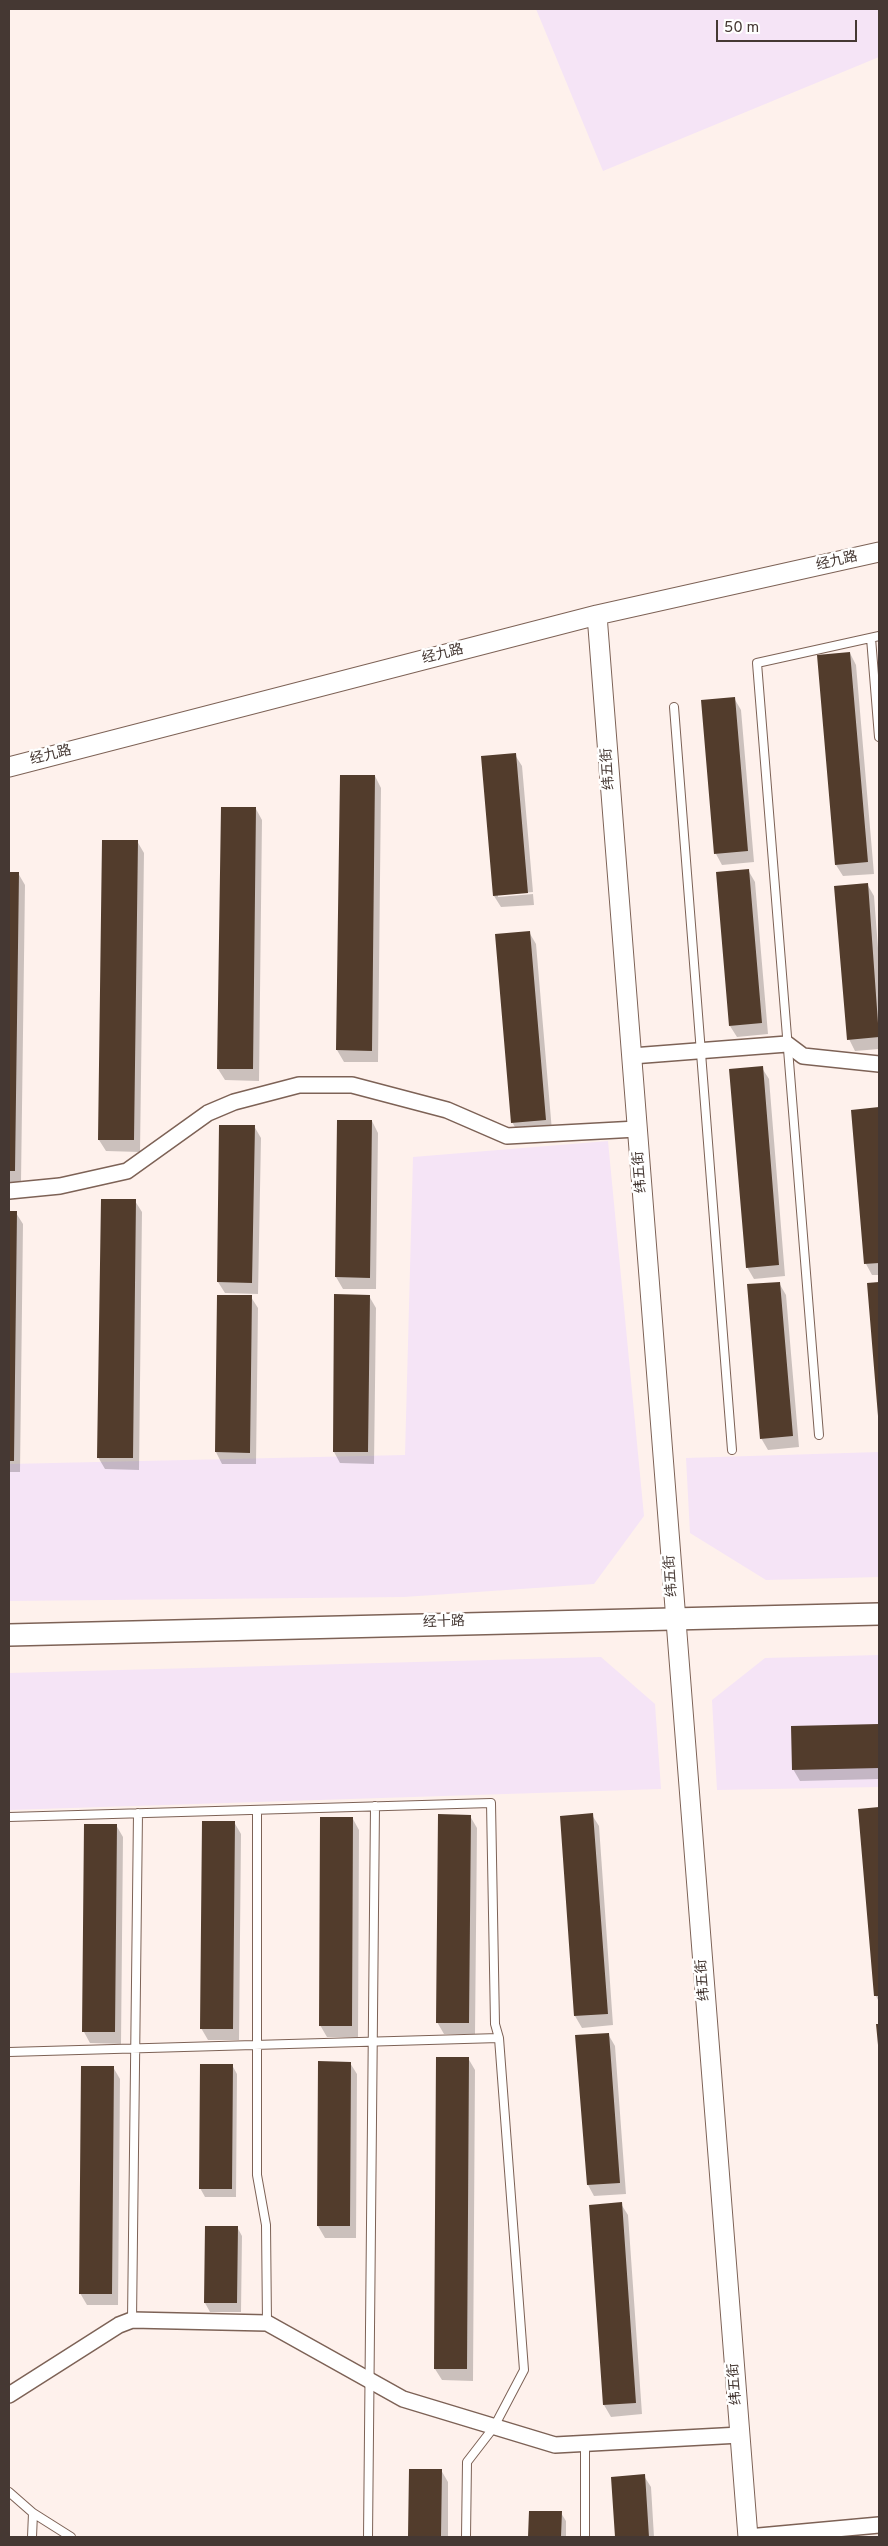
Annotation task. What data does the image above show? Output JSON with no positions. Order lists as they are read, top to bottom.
{
  "streets": {
    "main road": ["经十路"],
    "street": ["经九路", "纬五街"]
  },
  "crossings": [
    ["经九路", "纬五街"],
    ["纬五街", "经十路"]
  ],
  "scale_bar": "50 m"
}
